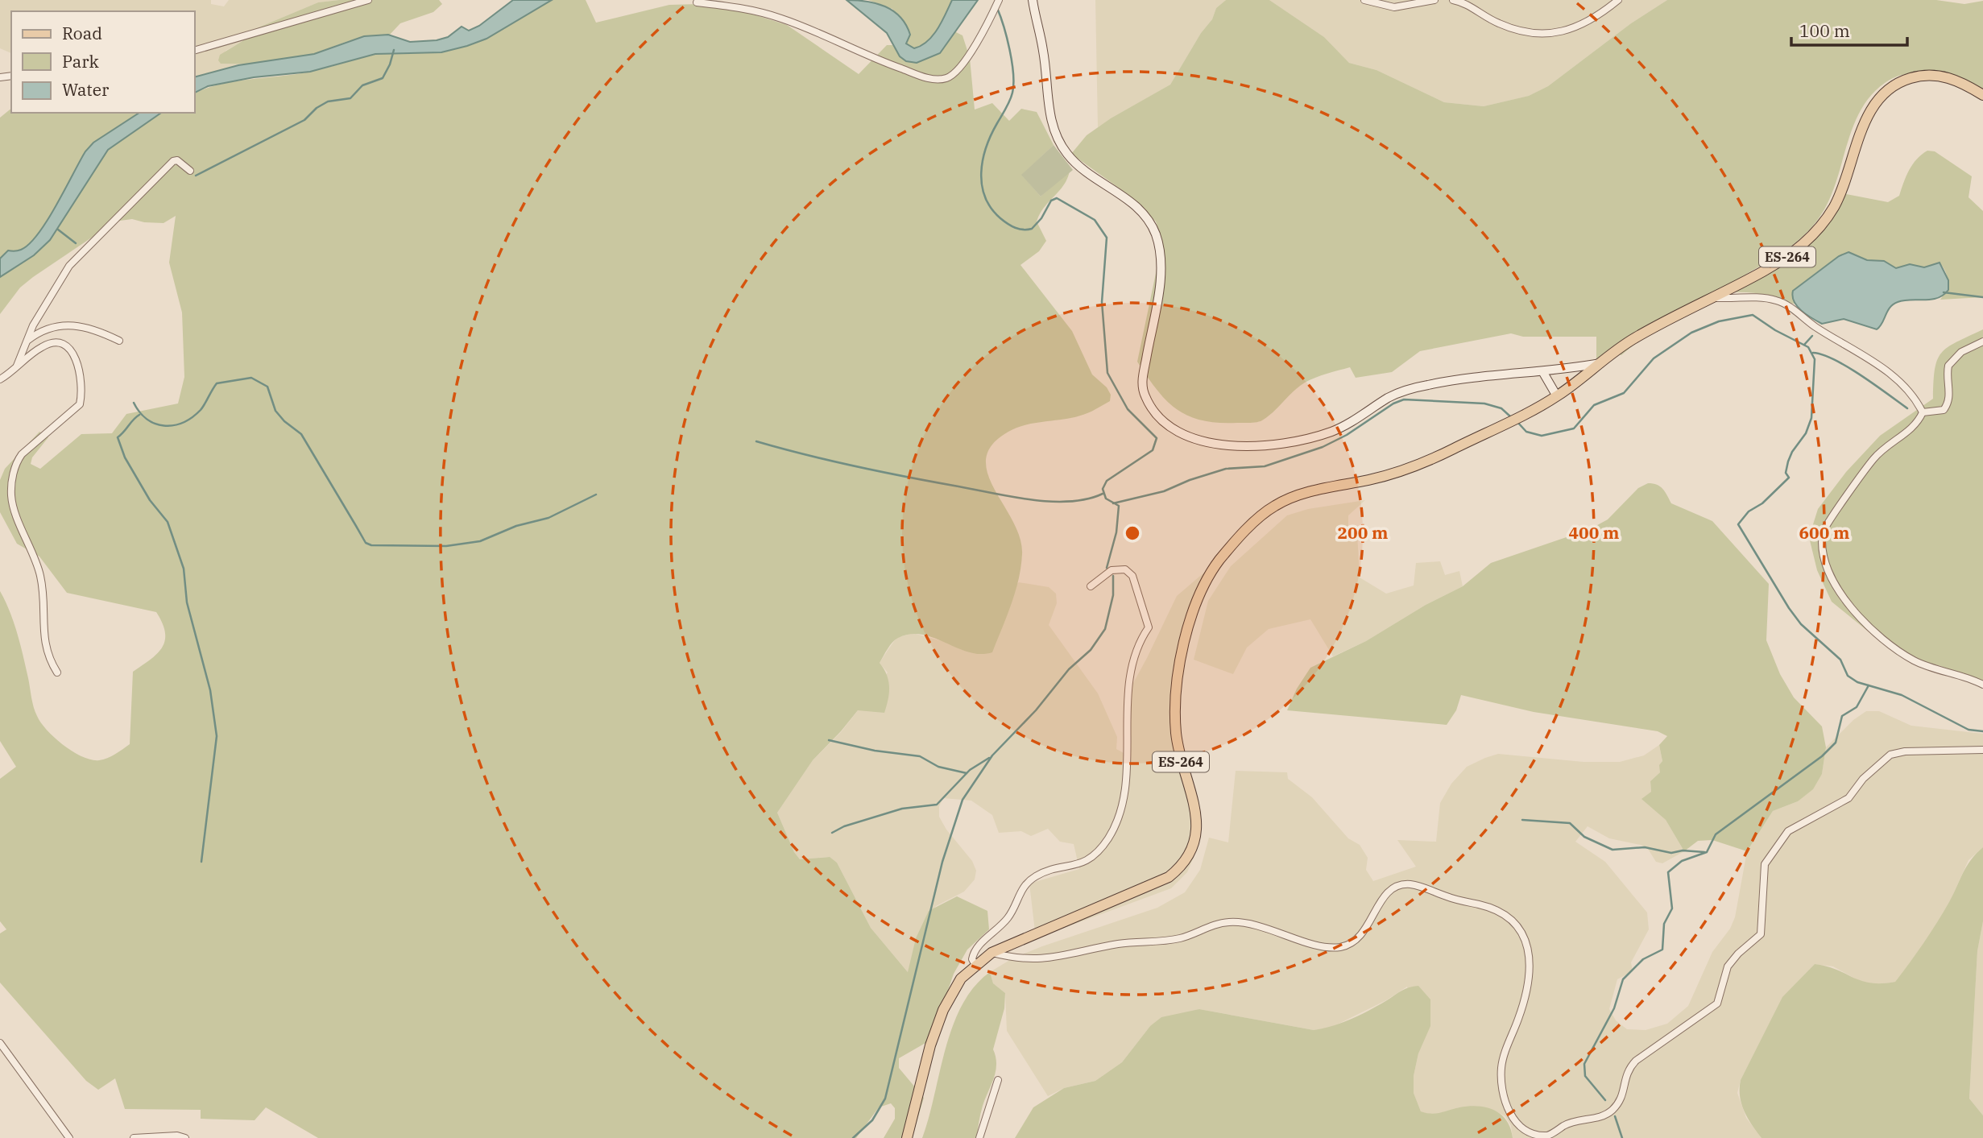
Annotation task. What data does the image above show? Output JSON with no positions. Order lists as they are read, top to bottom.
{
  "streets": {
    "main road": ["ES-264"]
  },
  "legend": ["Road", "Park", "Water"],
  "scale_bar": "100 m",
  "rings": ["200 m", "400 m", "600 m"]
}
